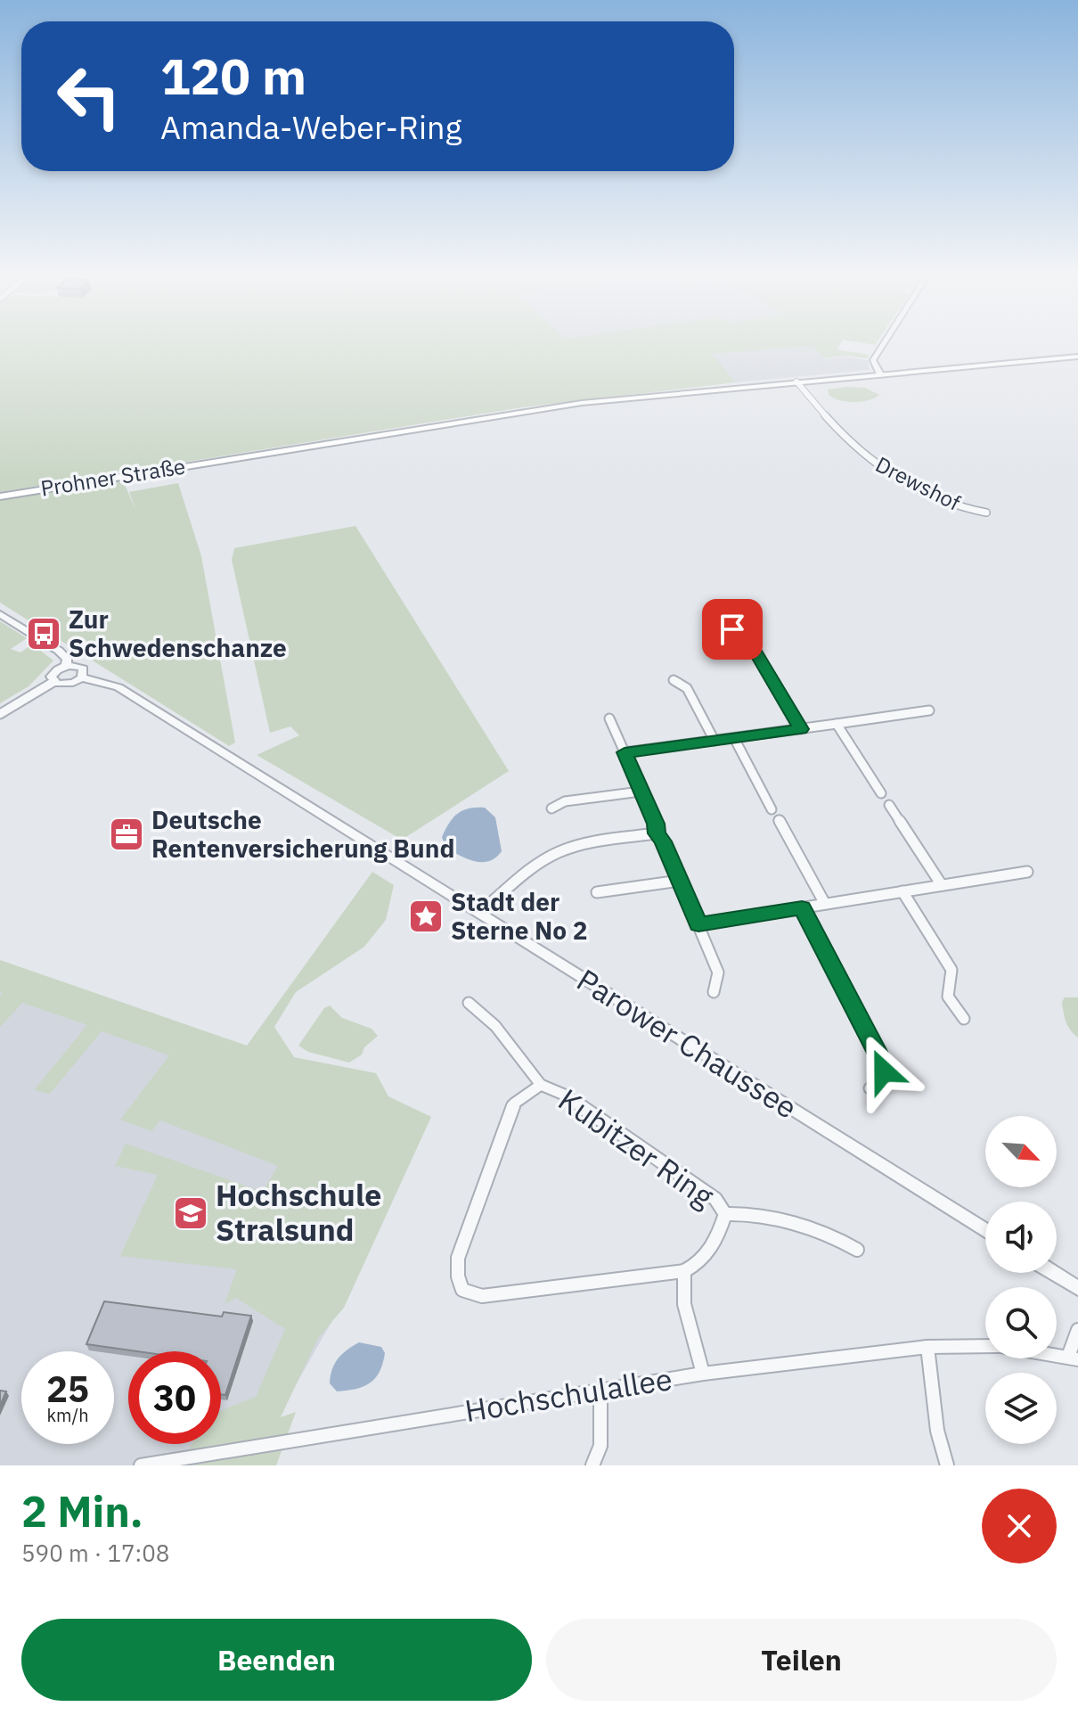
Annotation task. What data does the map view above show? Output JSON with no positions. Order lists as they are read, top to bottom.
{
  "streets": {
    "main road": ["Prohner Straße"],
    "street": [
      "Drewshof",
      "Parower Chaussee",
      "Kubitzer Ring",
      "Hochschulallee"
    ]
  },
  "crossings": [
    ["Prohner Straße", "Drewshof"]
  ],
  "places": {
    "bus stop": ["Zur Schwedenschanze"],
    "office": ["Deutsche Rentenversicherung Bund"],
    "place": ["Stadt der Sterne No 2"],
    "school or university": ["Hochschule Stralsund"]
  },
  "north": "bottom right",
  "page": {
    "turn": ["120 m", "Amanda-Weber-Ring"],
    "speed": "25 km/h",
    "limit": "30",
    "heading": ["2 Min.", "590 m · 17:08"],
    "buttons": ["Beenden", "Teilen"]
  }
}
